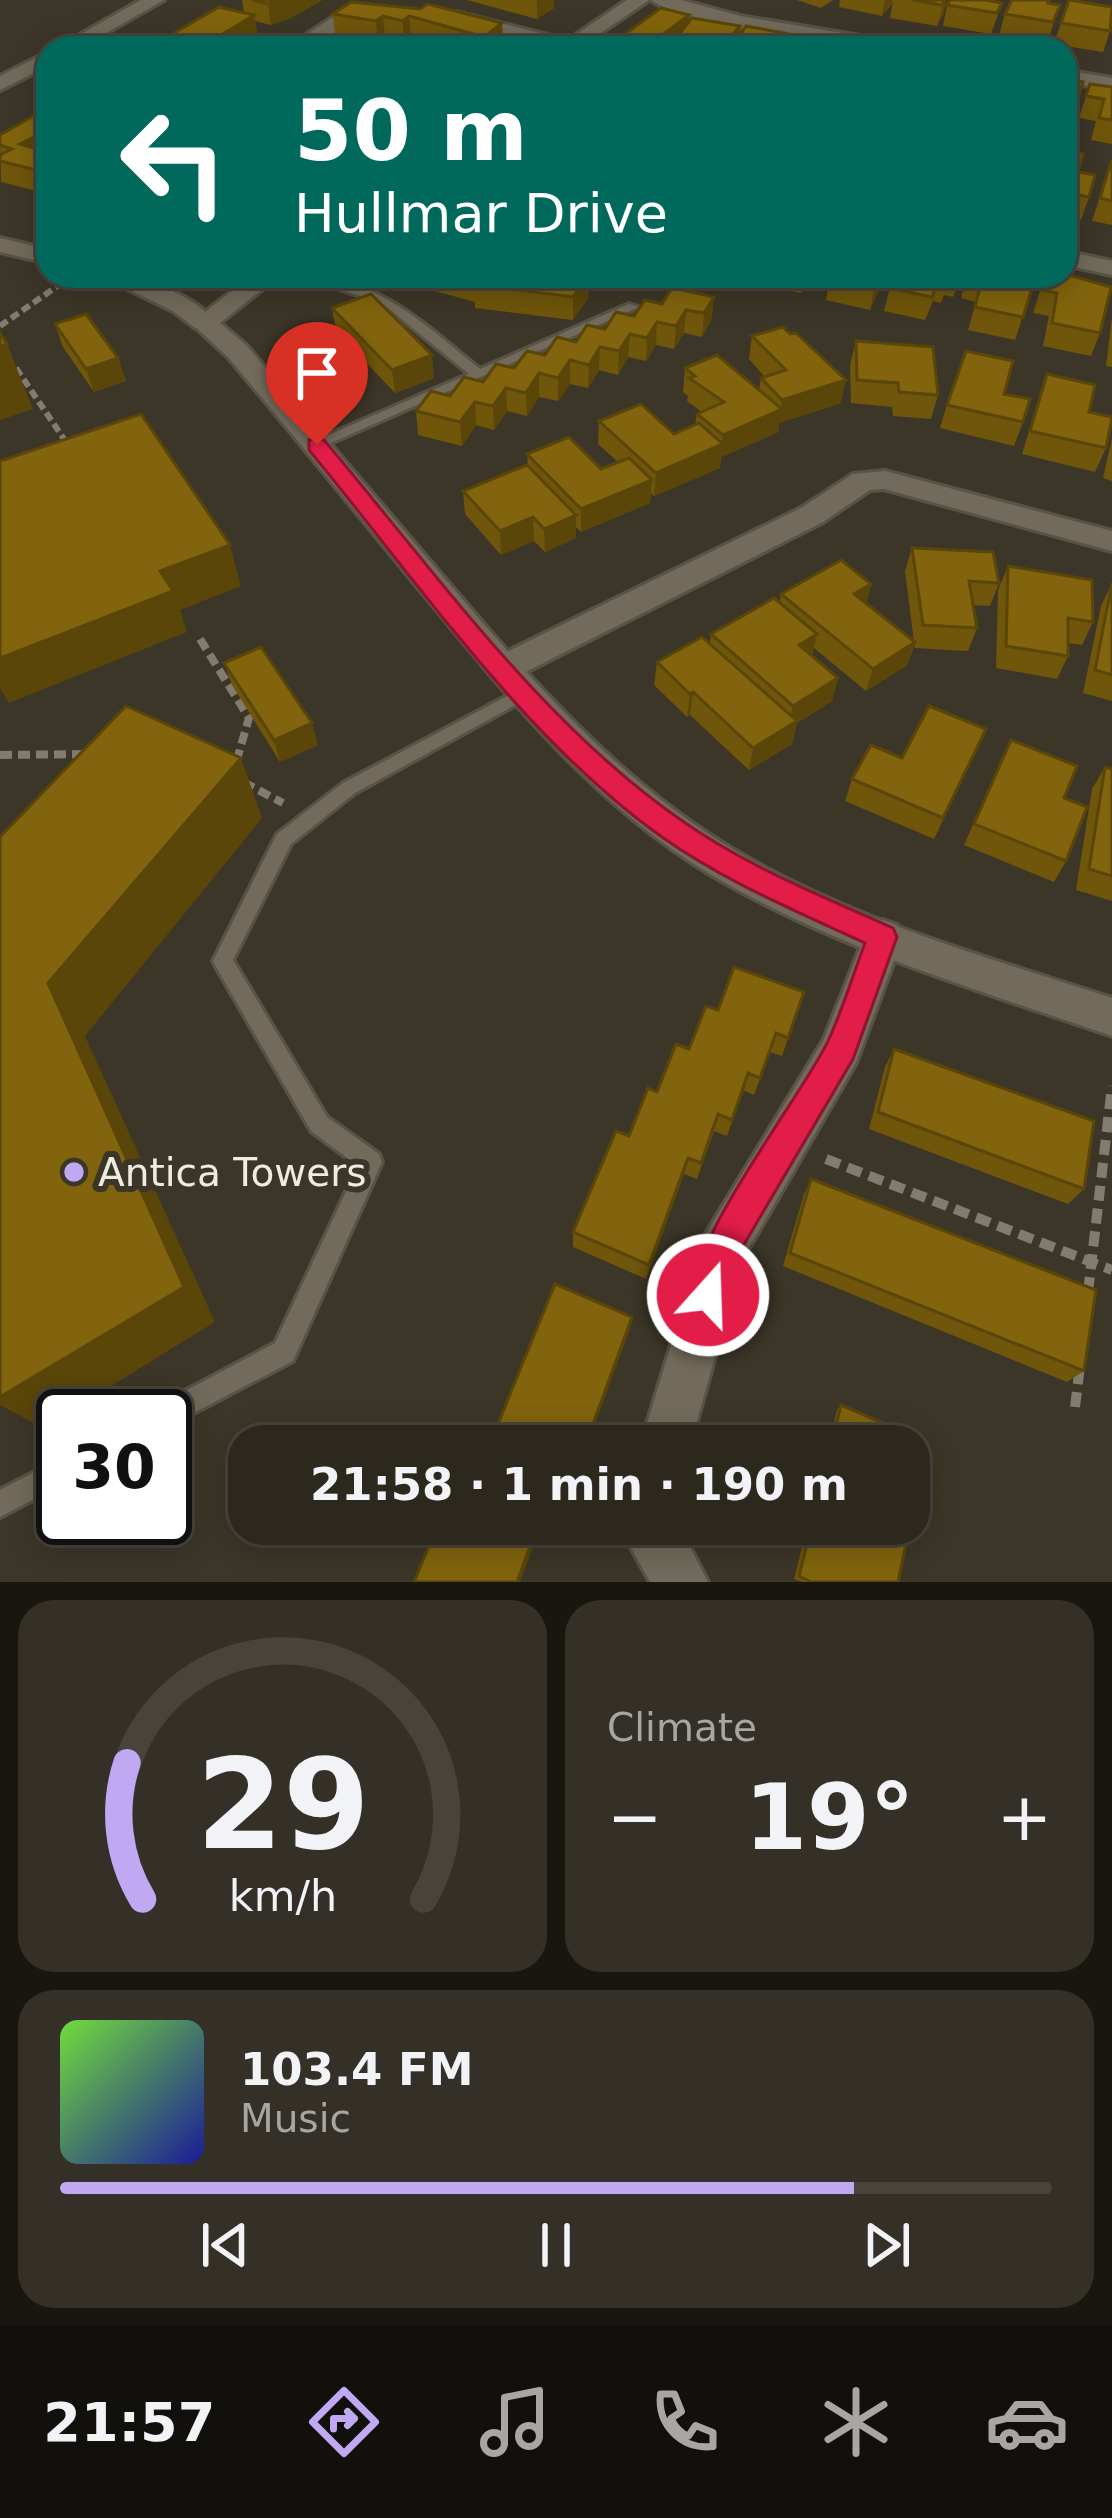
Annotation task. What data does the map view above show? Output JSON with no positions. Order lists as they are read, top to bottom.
{
  "places": ["Antica Towers"],
  "page": {
    "turn": ["50 m", "Hullmar Drive"],
    "limit": "30",
    "trip": "21:58 · 1 min · 190 m",
    "tile": "Climate",
    "heat": ["−", "19°", "+"],
    "song": ["103.4 FM", "Music"],
    "tabs": "21:57",
    "gauge": ["29", "km/h"]
  }
}
